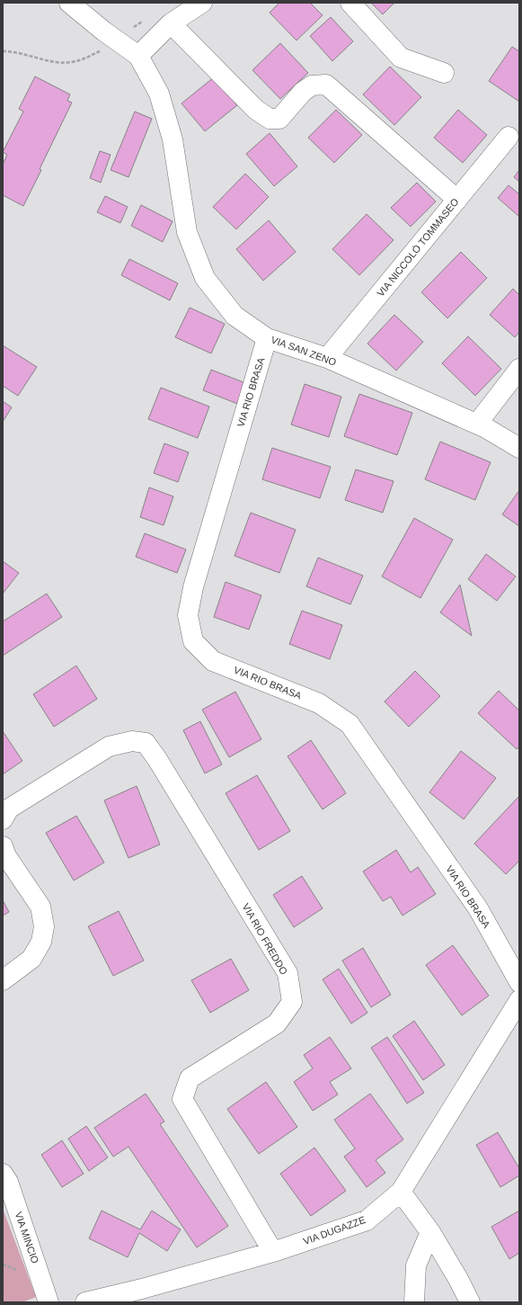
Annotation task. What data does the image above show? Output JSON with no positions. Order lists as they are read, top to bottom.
{
  "streets": {
    "street": [
      "VIA NICCOLÒ TOMMASEO",
      "VIA SAN ZENO",
      "VIA RIO BRASA",
      "VIA RIO FREDDO",
      "VIA DUGAZZE",
      "VIA MINCIO"
    ]
  },
  "crossings": [
    ["VIA NICCOLÒ TOMMASEO", "VIA SAN ZENO"],
    ["VIA SAN ZENO", "VIA RIO BRASA"],
    ["VIA RIO FREDDO", "VIA DUGAZZE"]
  ]
}
